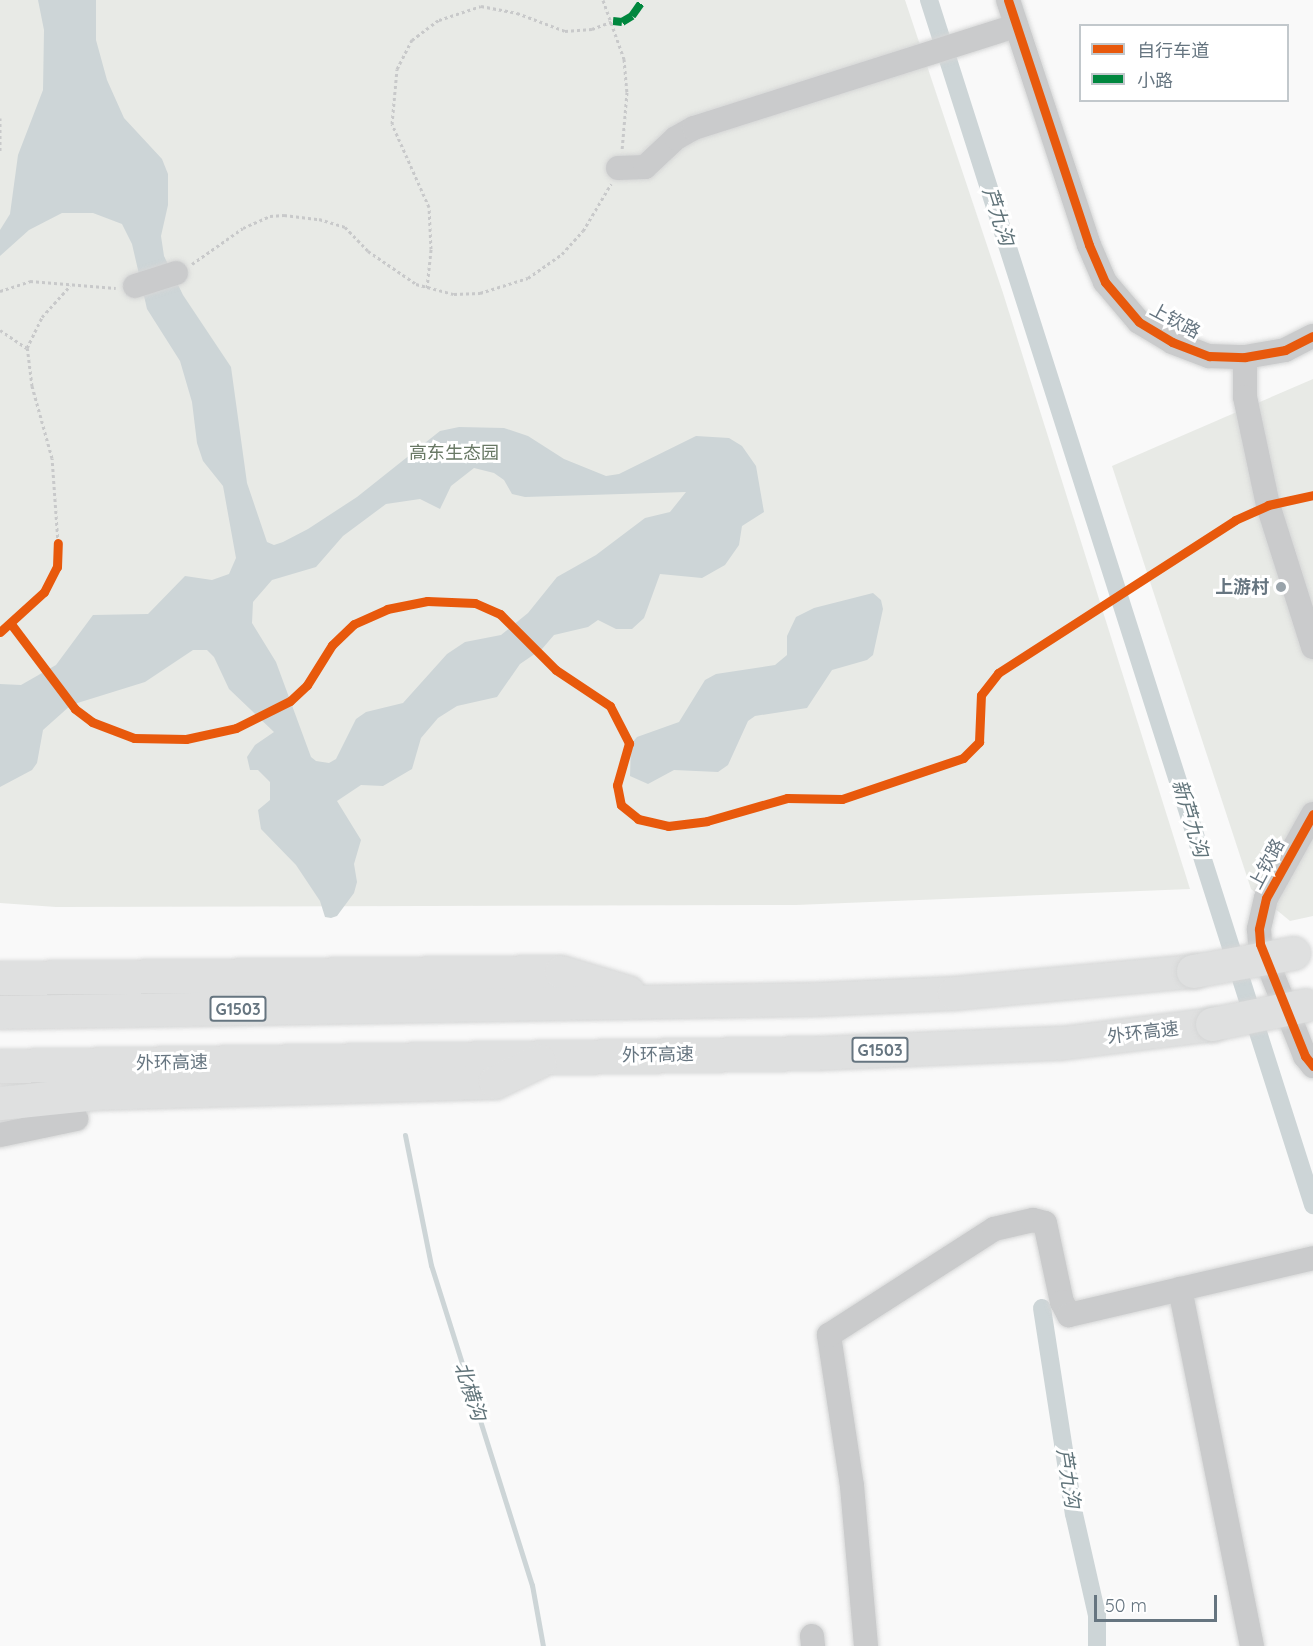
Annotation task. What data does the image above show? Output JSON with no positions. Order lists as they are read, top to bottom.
{
  "streets": {
    "highway": ["G1503", "外环高速"],
    "street": ["上钦路"]
  },
  "water": ["芦九沟", "新芦九沟", "北横沟"],
  "parks": ["高东生态园"],
  "places": ["上游村"],
  "legend": ["自行车道", "小路"],
  "scale_bar": "50 m"
}
